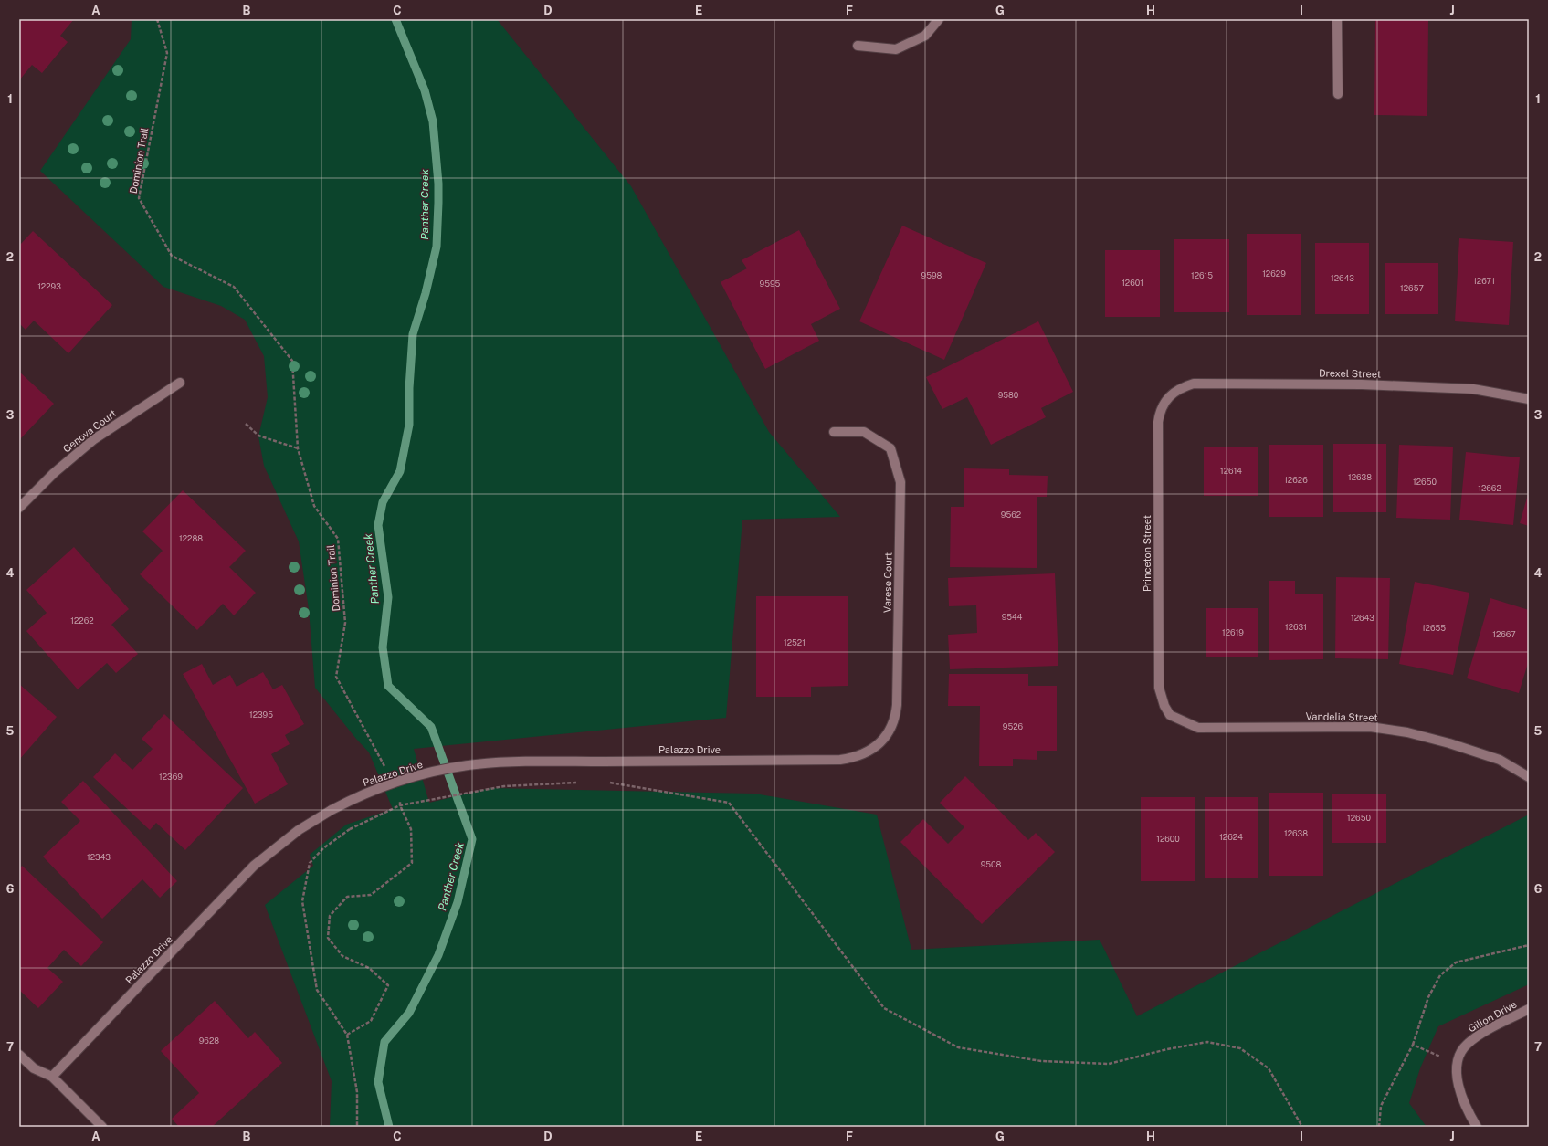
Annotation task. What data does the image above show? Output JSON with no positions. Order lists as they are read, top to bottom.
{
  "streets": {
    "street": [
      "Drexel Street",
      "Genova Court",
      "Princeton Street",
      "Varese Court",
      "Vandelia Street",
      "Palazzo Drive",
      "Gillon Drive"
    ],
    "path": ["Dominion Trail"]
  },
  "crossings": [
    ["Drexel Street", "Princeton Street"],
    ["Princeton Street", "Vandelia Street"],
    ["Varese Court", "Palazzo Drive"]
  ],
  "water": ["Panther Creek"],
  "house_numbers": [
    "12629",
    "9598",
    "12615",
    "12643",
    "12671",
    "12601",
    "9595",
    "12293",
    "12657",
    "9580",
    "12614",
    "12638",
    "12626",
    "12650",
    "12662",
    "9562",
    "12288",
    "9544",
    "12643",
    "12262",
    "12631",
    "12655",
    "12619",
    "12667",
    "12521",
    "12395",
    "9526",
    "12369",
    "12650",
    "12638",
    "12624",
    "12600",
    "12343",
    "9508",
    "9628"
  ],
  "grid": {
    "columns": [
      "A",
      "B",
      "C",
      "D",
      "E",
      "F",
      "G",
      "H",
      "I",
      "J"
    ],
    "rows": [
      "1",
      "2",
      "3",
      "4",
      "5",
      "6",
      "7"
    ]
  }
}
